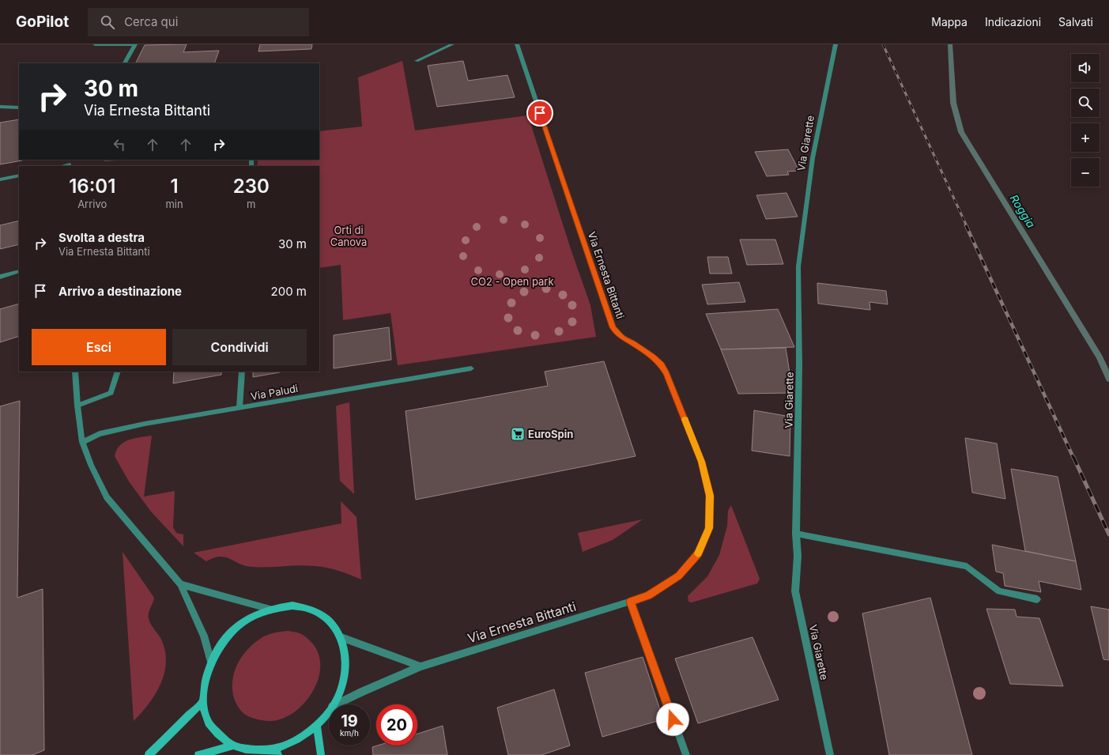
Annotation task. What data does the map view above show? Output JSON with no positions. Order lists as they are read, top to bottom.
{
  "streets": {
    "street": ["Via Giarette", "Via Ernesta Bittanti", "Via Paludi"]
  },
  "water": ["Roggia"],
  "parks": ["Orti di Canova", "CO2 - Open park"],
  "places": {
    "supermarket": ["EuroSpin"]
  },
  "page": {
    "header": "GoPilot",
    "search": "Cerca qui",
    "nav": ["Mappa", "Indicazioni", "Salvati"],
    "map_buttons": ["+", "−"],
    "turn": ["30 m", "Via Ernesta Bittanti"],
    "eta": [
      "16:01",
      "Arrivo",
      "1",
      "min",
      "230",
      "m"
    ],
    "list": [
      {
        "name": "Svolta a destra",
        "note": "Via Ernesta Bittanti",
        "value": "30 m"
      },
      {
        "name": "Arrivo a destinazione",
        "value": "200 m"
      }
    ],
    "buttons": ["Esci", "Condividi"],
    "speed": "19 km/h",
    "limit": "20"
  }
}
